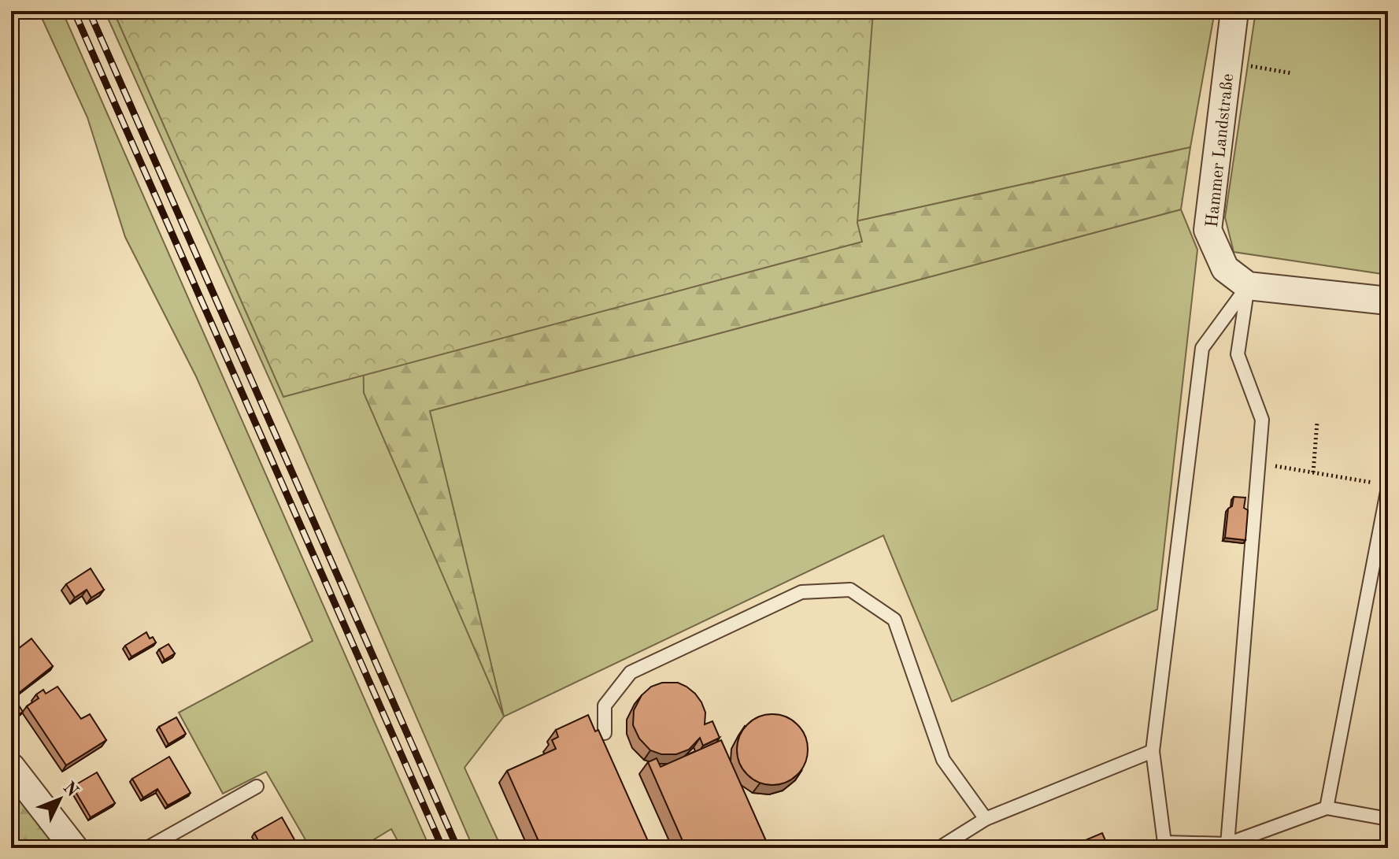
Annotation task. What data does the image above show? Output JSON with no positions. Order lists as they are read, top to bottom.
{
  "streets": {
    "street": ["Hammer Landstraße"]
  },
  "north": "top right"
}
